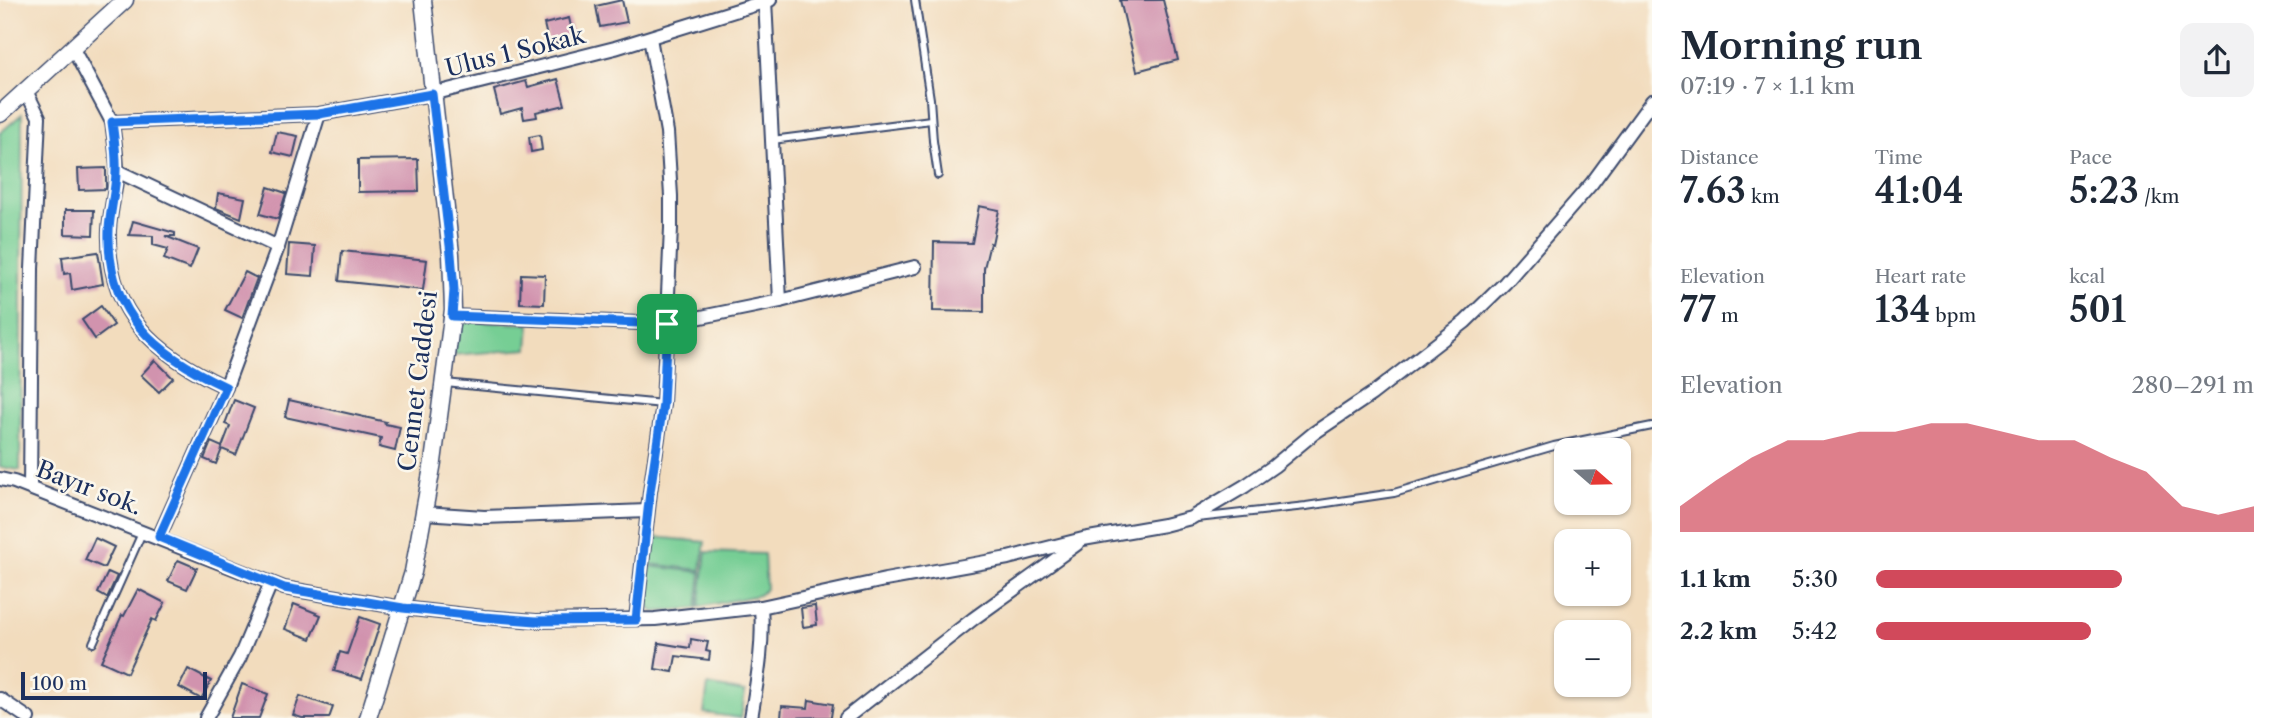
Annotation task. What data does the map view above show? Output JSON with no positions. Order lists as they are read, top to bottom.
{
  "streets": {
    "street": ["Ulus 1 Sokak", "Cennet Caddesi", "Bayır sok."]
  },
  "crossings": [
    ["Ulus 1 Sokak", "Cennet Caddesi"],
    ["Cennet Caddesi", "Bayır sok."]
  ],
  "scale_bar": "100 m",
  "north": "right",
  "page": {
    "heading": ["Morning run", "07:19 · 7 × 1.1 km"],
    "stats": [
      ["Distance", "7.63 km"],
      ["Time", "41:04"],
      ["Pace", "5:23 /km"],
      ["Elevation", "77 m"],
      ["Heart rate", "134 bpm"],
      ["kcal", "501"]
    ],
    "chart": ["Elevation", "280–291 m"],
    "map_buttons": ["+", "−"],
    "list": [
      {
        "name": "1.1 km",
        "note": "5:30"
      },
      {
        "name": "2.2 km",
        "note": "5:42"
      }
    ],
    "scale": "100 m"
  }
}
